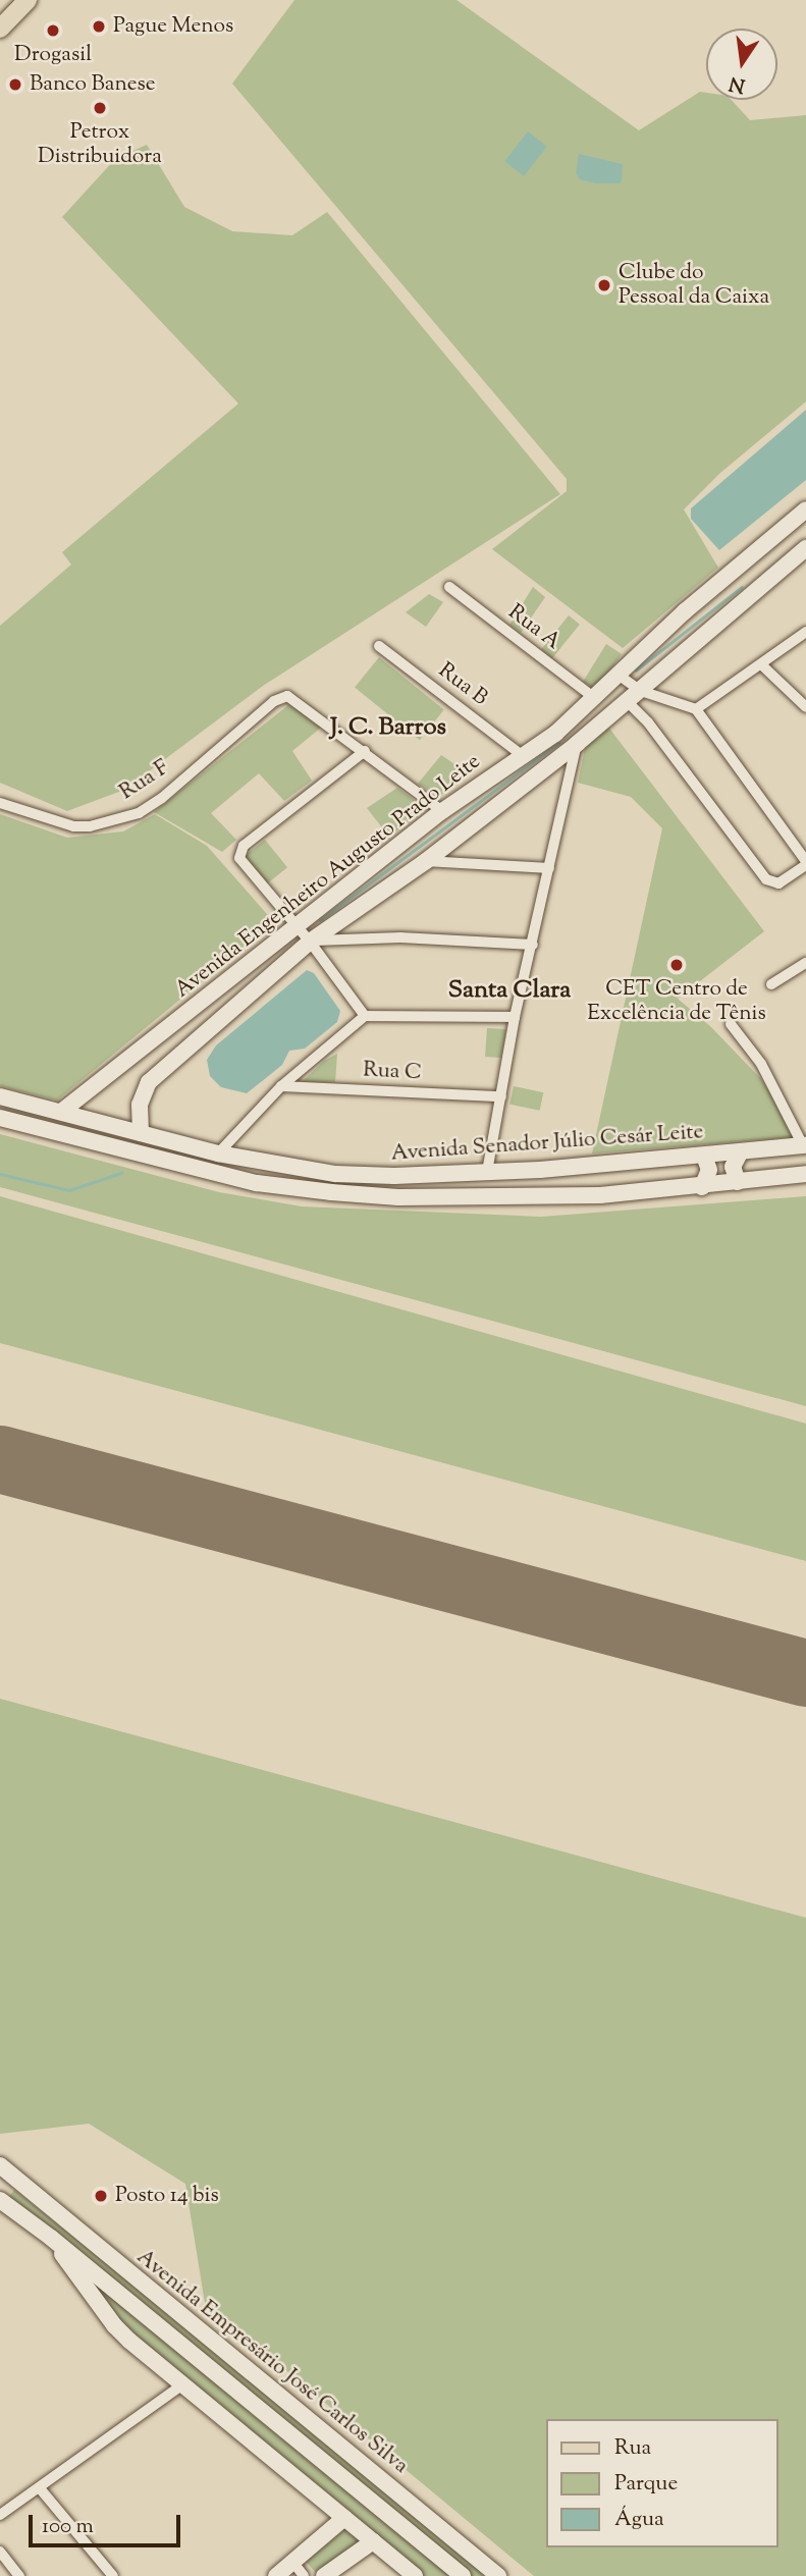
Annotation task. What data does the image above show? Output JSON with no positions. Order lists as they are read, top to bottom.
{
  "streets": {
    "main road": ["Avenida Engenheiro Augusto Prado Leite", "Avenida Senador Júlio Cesár Leite", "Avenida Empresário José Carlos Silva"],
    "street": [
      "Rua A",
      "Rua B",
      "Rua F",
      "Rua C"
    ]
  },
  "crossings": [
    ["Rua A", "Avenida Engenheiro Augusto Prado Leite"],
    ["Rua B", "Avenida Engenheiro Augusto Prado Leite"],
    ["Avenida Engenheiro Augusto Prado Leite", "Avenida Senador Júlio Cesár Leite"]
  ],
  "districts": ["J. C. Barros", "Santa Clara"],
  "places": [
    "Pague Menos",
    "Drogasil",
    "Banco Banese",
    "Petrox Distribuidora",
    "Clube do Pessoal da Caixa",
    "CET Centro de Excelência de Tênis",
    "Posto 14 bis"
  ],
  "legend": ["Rua", "Parque", "Água"],
  "scale_bar": "100 m",
  "north": "bottom"
}
